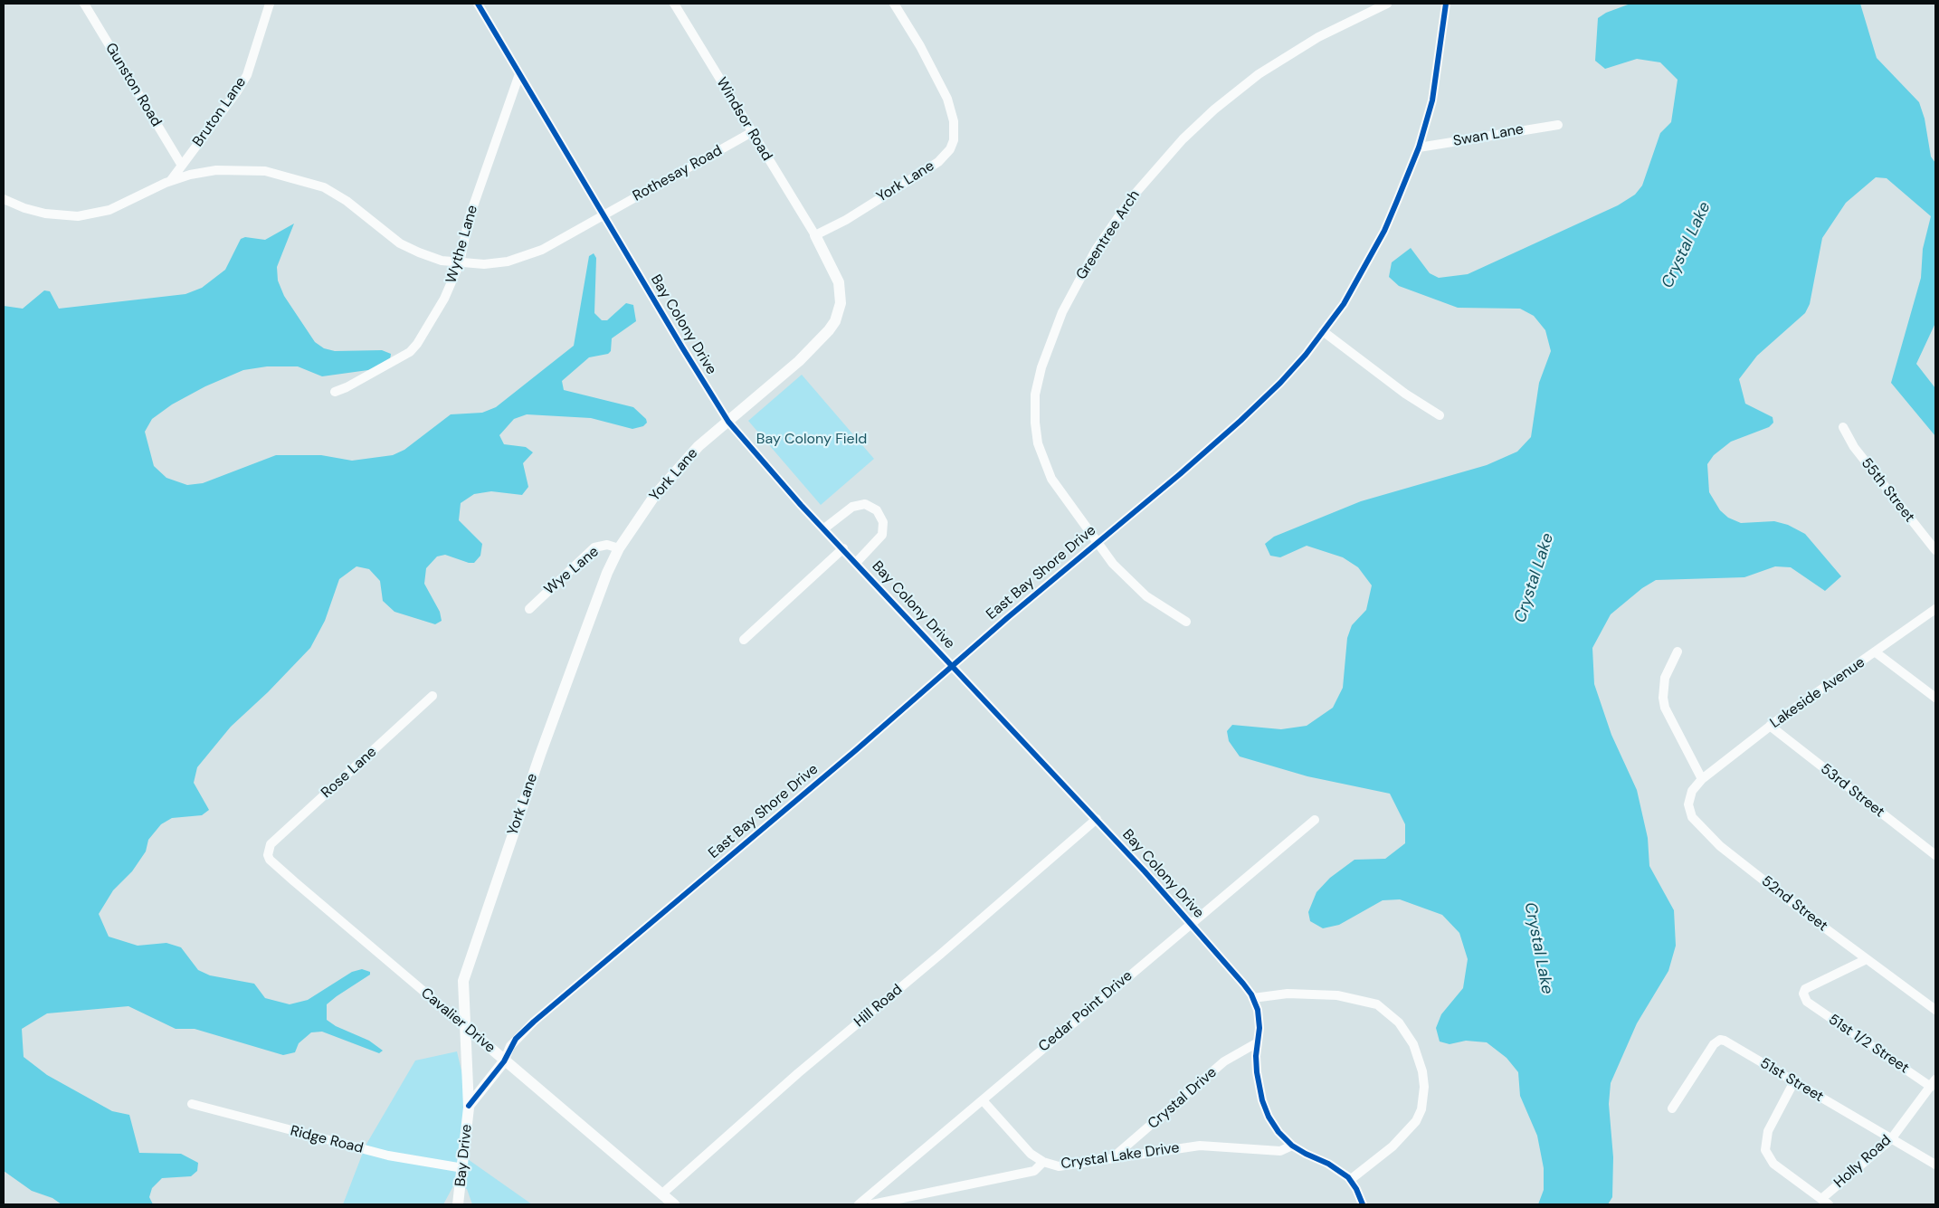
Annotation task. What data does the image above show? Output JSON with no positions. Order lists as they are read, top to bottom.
{
  "streets": {
    "street": [
      "Gunston Road",
      "Bruton Lane",
      "Windsor Road",
      "Swan Lane",
      "Rothesay Road",
      "York Lane",
      "Greentree Arch",
      "Wythe Lane",
      "Bay Colony Drive",
      "55th Street",
      "Wye Lane",
      "East Bay Shore Drive",
      "Lakeside Avenue",
      "Rose Lane",
      "53rd Street",
      "52nd Street",
      "Hill Road",
      "Cedar Point Drive",
      "Cavalier Drive",
      "51st 1/2 Street",
      "51st Street",
      "Crystal Drive",
      "Ridge Road",
      "Bay Drive",
      "Crystal Lake Drive",
      "Holly Road"
    ]
  },
  "crossings": [
    ["Gunston Road", "Bruton Lane"],
    ["Bruton Lane", "Rothesay Road"],
    ["Windsor Road", "Rothesay Road"],
    ["Windsor Road", "York Lane"],
    ["Swan Lane", "East Bay Shore Drive"],
    ["Rothesay Road", "Wythe Lane"],
    ["Rothesay Road", "Bay Colony Drive"],
    ["York Lane", "Bay Colony Drive"],
    ["York Lane", "Wye Lane"],
    ["York Lane", "Cavalier Drive"],
    ["York Lane", "Bay Drive"],
    ["Greentree Arch", "East Bay Shore Drive"],
    ["Wythe Lane", "Bay Colony Drive"],
    ["Bay Colony Drive", "East Bay Shore Drive"],
    ["Bay Colony Drive", "Hill Road"],
    ["Bay Colony Drive", "Cedar Point Drive"],
    ["Bay Colony Drive", "Crystal Drive"],
    ["Bay Colony Drive", "Crystal Lake Drive"],
    ["East Bay Shore Drive", "Cavalier Drive"],
    ["East Bay Shore Drive", "Bay Drive"],
    ["Lakeside Avenue", "53rd Street"],
    ["Lakeside Avenue", "52nd Street"],
    ["Rose Lane", "Cavalier Drive"],
    ["52nd Street", "51st 1/2 Street"],
    ["Hill Road", "Cavalier Drive"],
    ["Cavalier Drive", "Bay Drive"],
    ["51st 1/2 Street", "Holly Road"],
    ["51st Street", "Holly Road"],
    ["Crystal Drive", "Crystal Lake Drive"],
    ["Ridge Road", "Bay Drive"]
  ],
  "water": ["Crystal Lake"],
  "parks": ["Bay Colony Field"]
}
